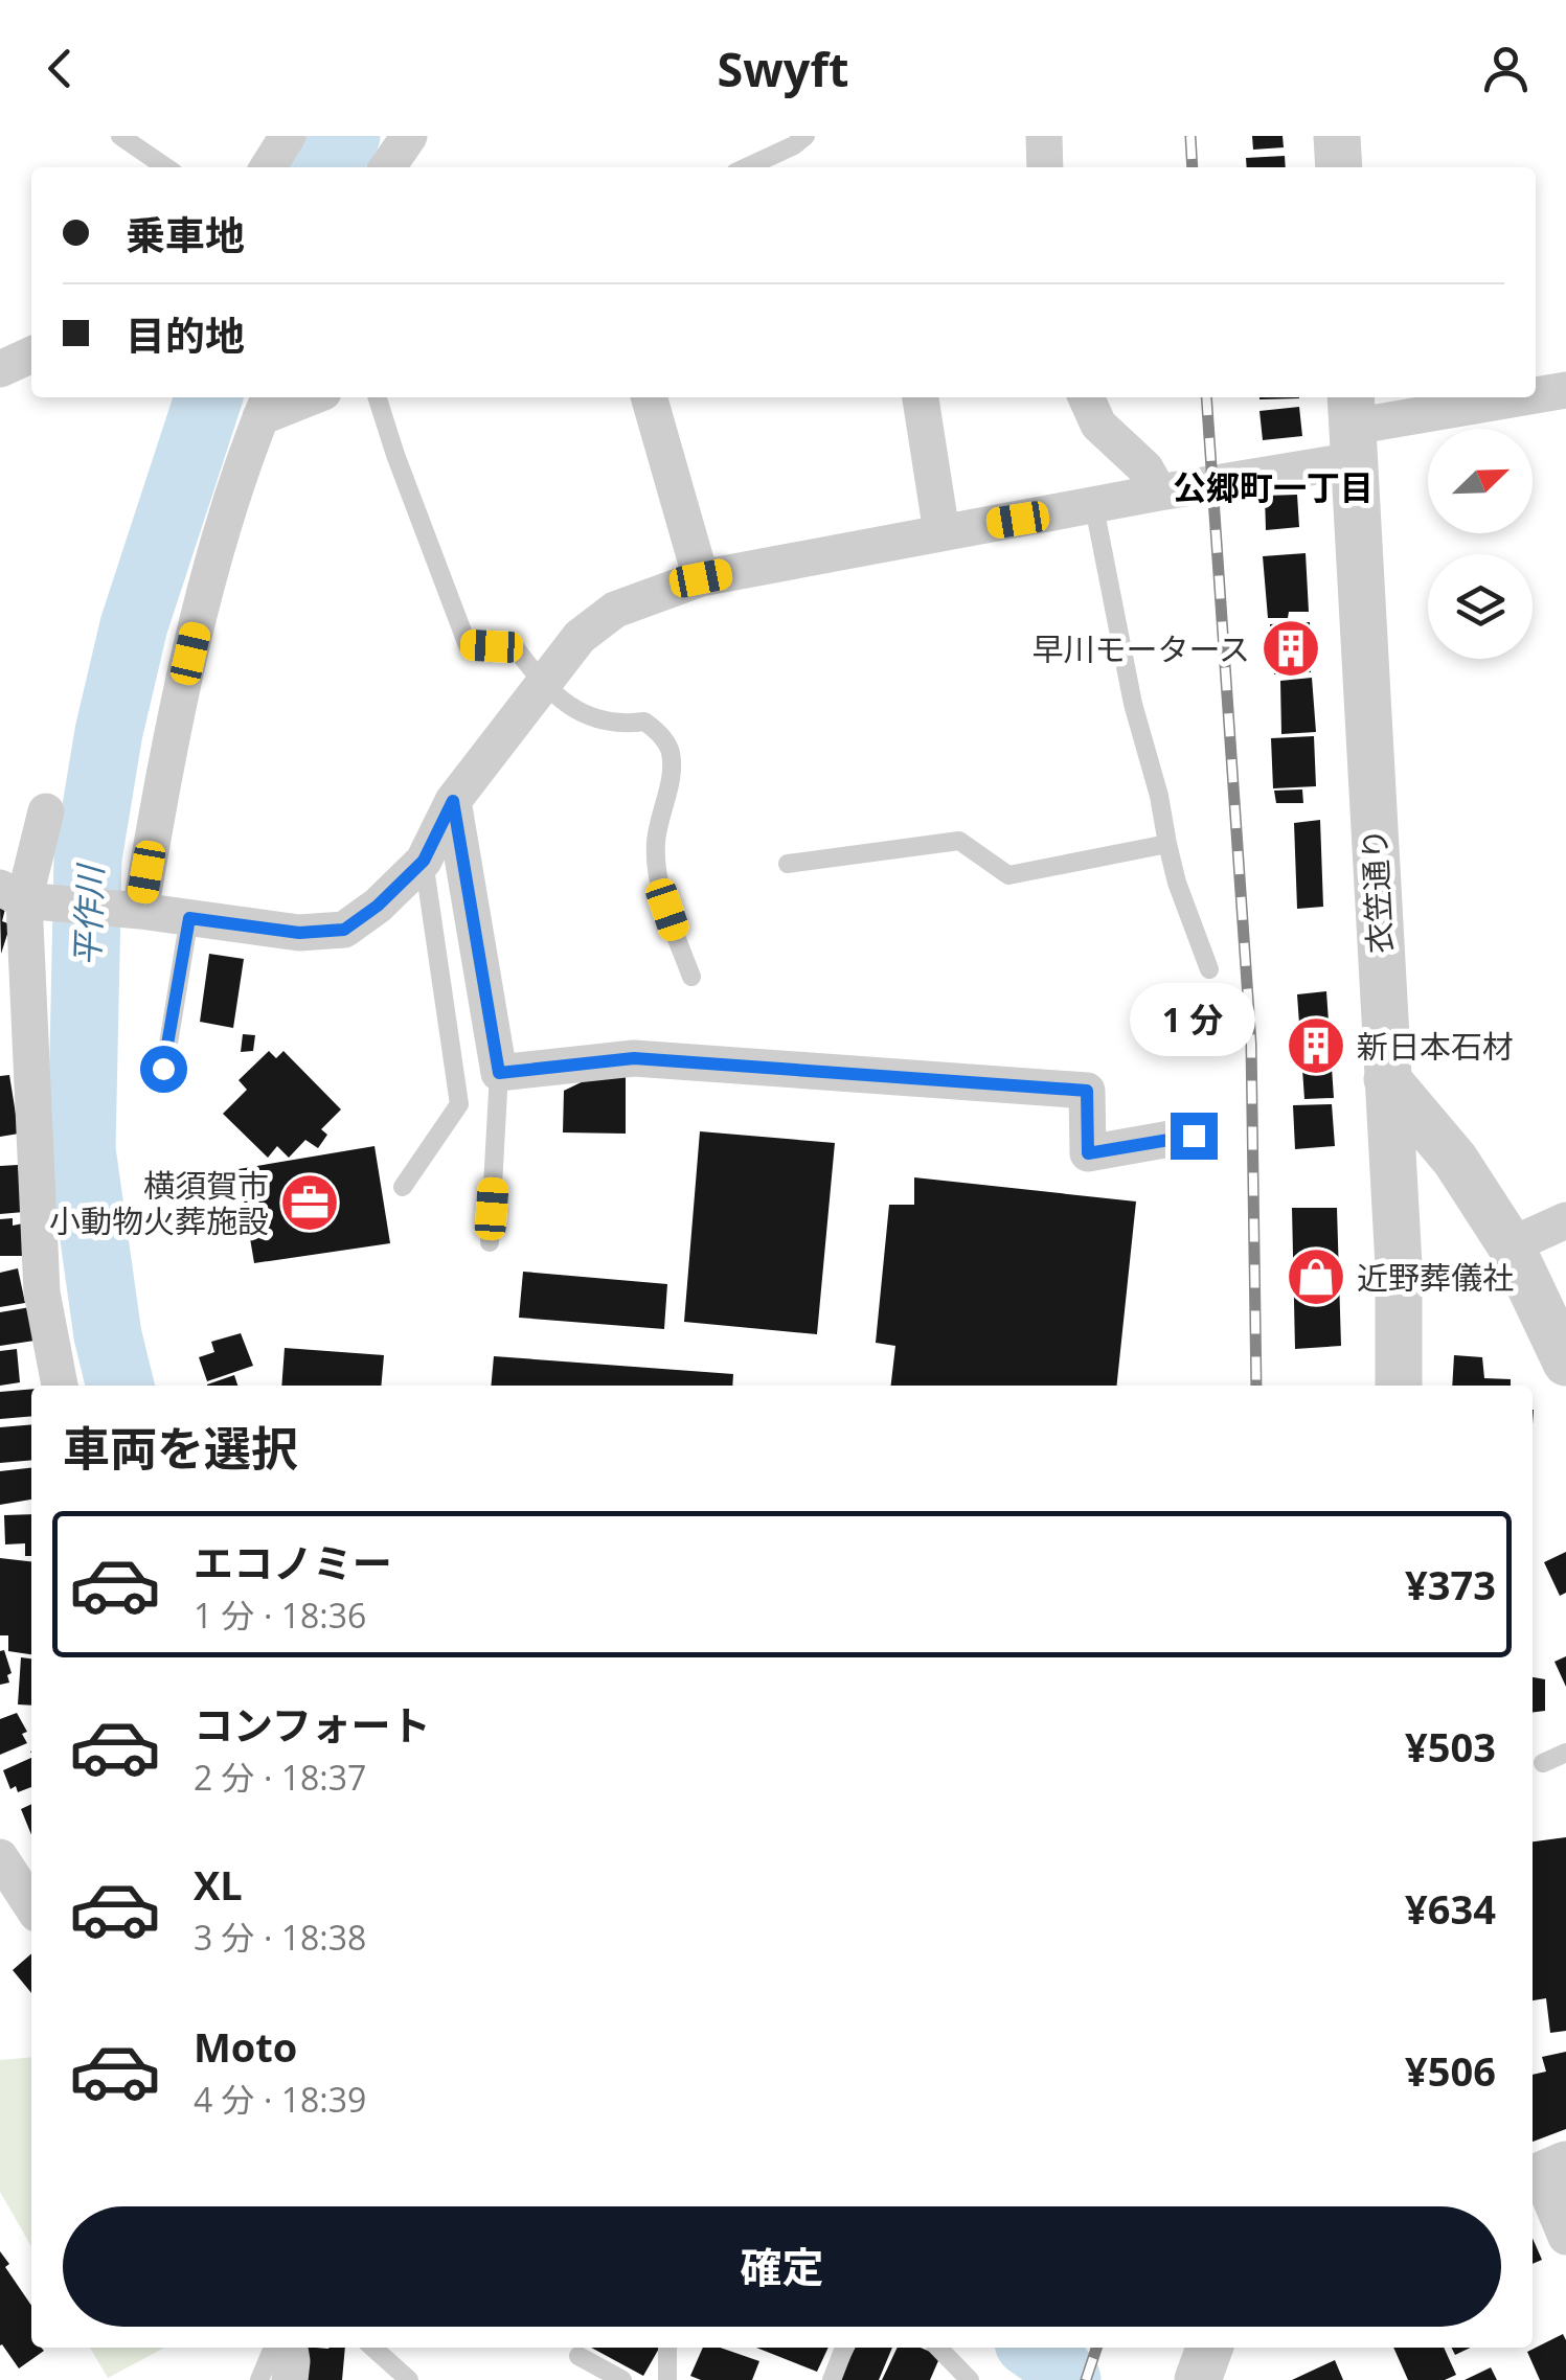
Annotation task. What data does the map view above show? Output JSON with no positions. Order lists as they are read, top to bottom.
{
  "streets": {
    "street": ["衣笠通り"]
  },
  "districts": ["公郷町一丁目"],
  "water": ["平作川"],
  "places": {
    "building": ["早川モータース", "新日本石材"],
    "office": ["横須賀市 小動物火葬施設"],
    "shop": ["近野葬儀社"]
  },
  "north": "top right",
  "page": {
    "header": "Swyft",
    "banner": ["乗車地", "目的地"],
    "bubble": "1 分",
    "heading": "車両を選択",
    "list": [
      {
        "name": "エコノミー",
        "note": "1 分 · 18:36",
        "value": "¥373"
      },
      {
        "name": "コンフォート",
        "note": "2 分 · 18:37",
        "value": "¥503"
      },
      {
        "name": "XL",
        "note": "3 分 · 18:38",
        "value": "¥634"
      },
      {
        "name": "Moto",
        "note": "4 分 · 18:39",
        "value": "¥506"
      }
    ],
    "buttons": "確定"
  }
}
